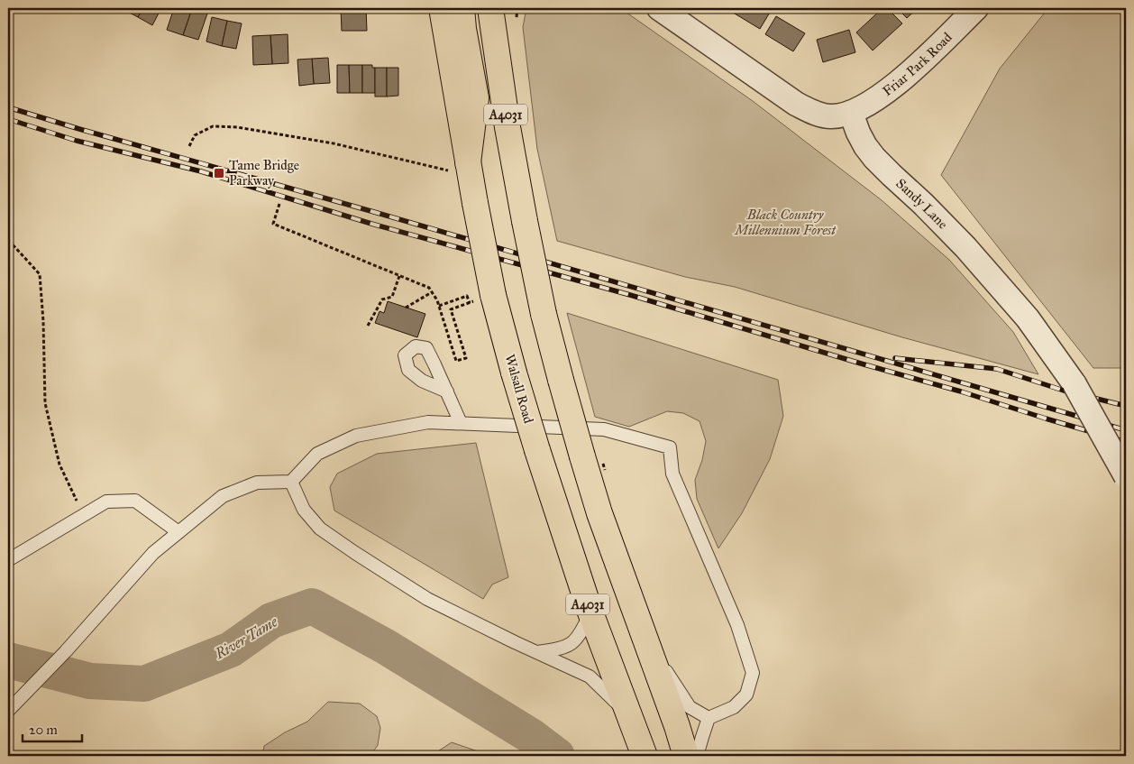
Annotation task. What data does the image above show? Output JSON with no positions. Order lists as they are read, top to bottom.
{
  "streets": {
    "main road": ["A4031", "Walsall Road"],
    "street": ["Friar Park Road", "Sandy Lane"]
  },
  "crossings": [
    ["Friar Park Road", "Sandy Lane"]
  ],
  "water": ["River Tame"],
  "parks": ["Black Country Millennium Forest"],
  "places": {
    "transit": ["Tame Bridge Parkway"]
  },
  "scale_bar": "20 m"
}
